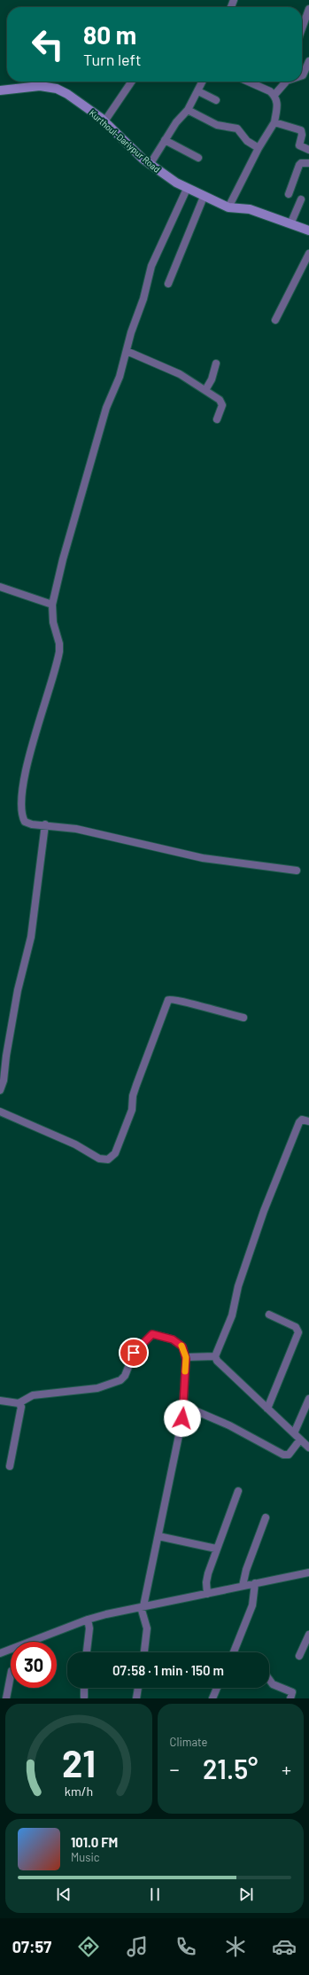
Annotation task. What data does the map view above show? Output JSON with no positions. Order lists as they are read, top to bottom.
{
  "streets": {
    "street": ["Kurthoul-Dariypur Road"]
  },
  "page": {
    "turn": ["80 m", "Turn left"],
    "limit": "30",
    "trip": "07:58 · 1 min · 150 m",
    "tile": "Climate",
    "heat": ["−", "21.5°", "+"],
    "song": ["101.0 FM", "Music"],
    "tabs": "07:57",
    "gauge": ["21", "km/h"]
  }
}
